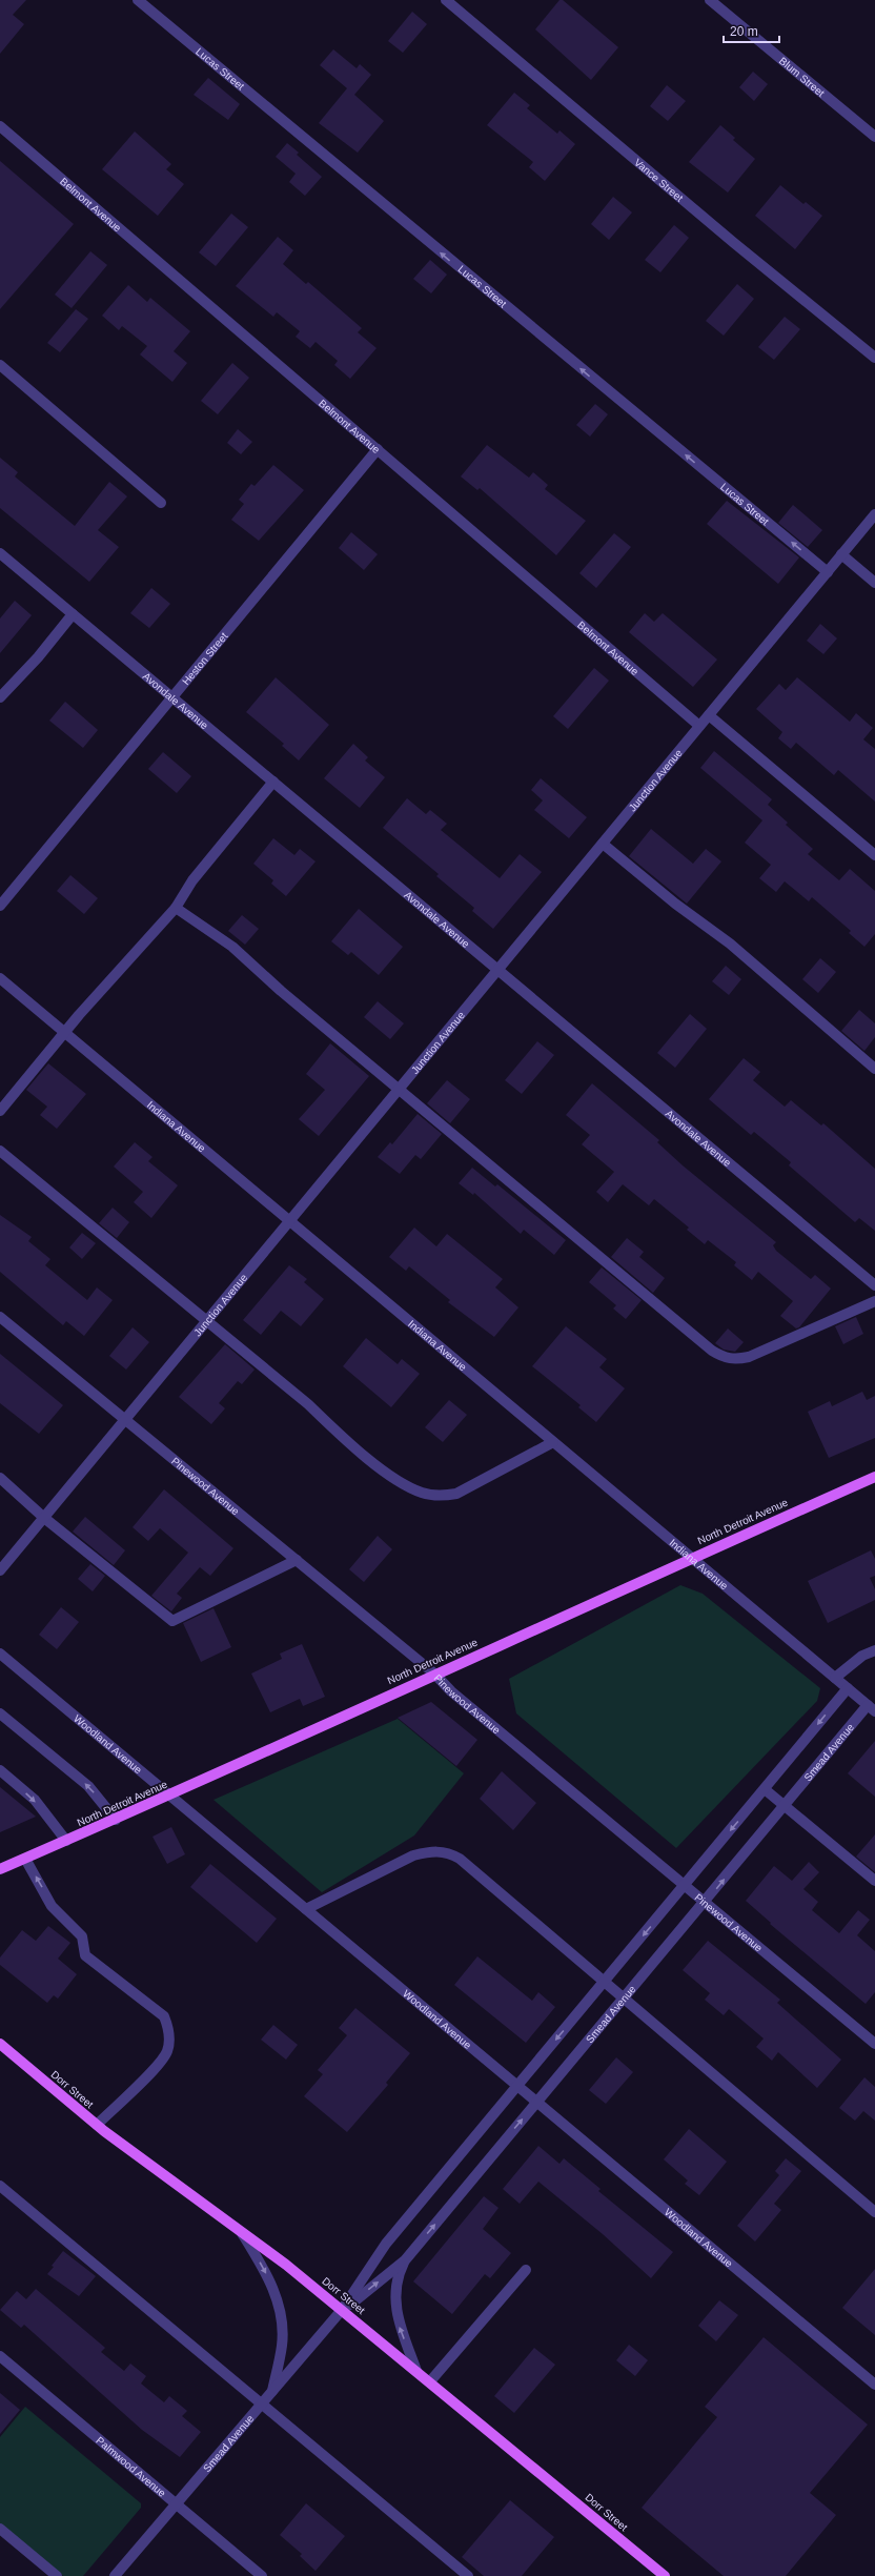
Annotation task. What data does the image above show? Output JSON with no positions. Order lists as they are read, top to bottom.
{
  "streets": {
    "main road": ["North Detroit Avenue", "Dorr Street"],
    "street": [
      "Lucas Street",
      "Blum Street",
      "Vance Street",
      "Belmont Avenue",
      "Heston Street",
      "Avondale Avenue",
      "Junction Avenue",
      "Indiana Avenue",
      "Pinewood Avenue",
      "Woodland Avenue",
      "Smead Avenue",
      "Palmwood Avenue"
    ]
  },
  "crossings": [
    ["Lucas Street", "Junction Avenue"],
    ["Belmont Avenue", "Heston Street"],
    ["Belmont Avenue", "Junction Avenue"],
    ["Heston Street", "Avondale Avenue"],
    ["Avondale Avenue", "Junction Avenue"],
    ["Junction Avenue", "Indiana Avenue"],
    ["Junction Avenue", "Pinewood Avenue"],
    ["Indiana Avenue", "North Detroit Avenue"],
    ["Indiana Avenue", "Smead Avenue"],
    ["Pinewood Avenue", "North Detroit Avenue"],
    ["Pinewood Avenue", "Smead Avenue"],
    ["North Detroit Avenue", "Woodland Avenue"],
    ["Woodland Avenue", "Smead Avenue"],
    ["Smead Avenue", "Dorr Street"],
    ["Smead Avenue", "Palmwood Avenue"]
  ],
  "one_way": ["Lucas Street"],
  "scale_bar": "20 m"
}
